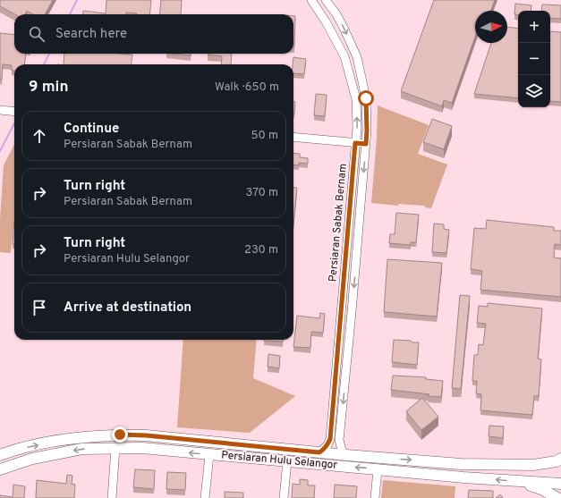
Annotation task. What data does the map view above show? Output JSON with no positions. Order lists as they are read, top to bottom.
{
  "streets": {
    "main road": ["Persiaran Hulu Selangor"],
    "street": ["Persiaran Sabak Bernam"]
  },
  "crossings": [
    ["Persiaran Sabak Bernam", "Persiaran Hulu Selangor"]
  ],
  "north": "right",
  "page": {
    "map_buttons": ["+", "−"],
    "search": "Search here",
    "heading": ["9 min", "Walk · 650 m"],
    "list": [
      ["Continue", "Persiaran Sabak Bernam", "50 m"],
      ["Turn right", "Persiaran Sabak Bernam", "370 m"],
      ["Turn right", "Persiaran Hulu Selangor", "230 m"],
      "Arrive at destination"
    ]
  }
}
